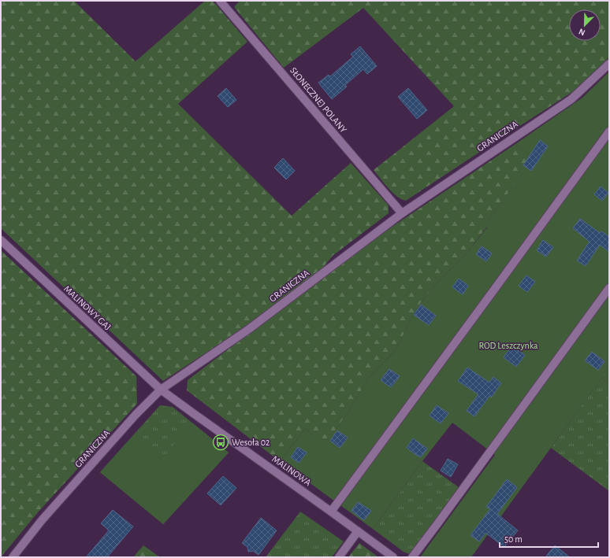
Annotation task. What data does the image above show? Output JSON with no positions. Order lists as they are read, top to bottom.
{
  "streets": {
    "street": [
      "SŁONECZNEJ POLANY",
      "GRANICZNA",
      "MALINOWY GAJ",
      "MALINOWA"
    ]
  },
  "crossings": [
    ["SŁONECZNEJ POLANY", "GRANICZNA"],
    ["GRANICZNA", "MALINOWY GAJ"],
    ["GRANICZNA", "MALINOWA"],
    ["MALINOWY GAJ", "MALINOWA"]
  ],
  "parks": ["ROD Leszczynka"],
  "places": {
    "bus stop": ["Wesoła 02"]
  },
  "scale_bar": "50 m",
  "north": "bottom left"
}
